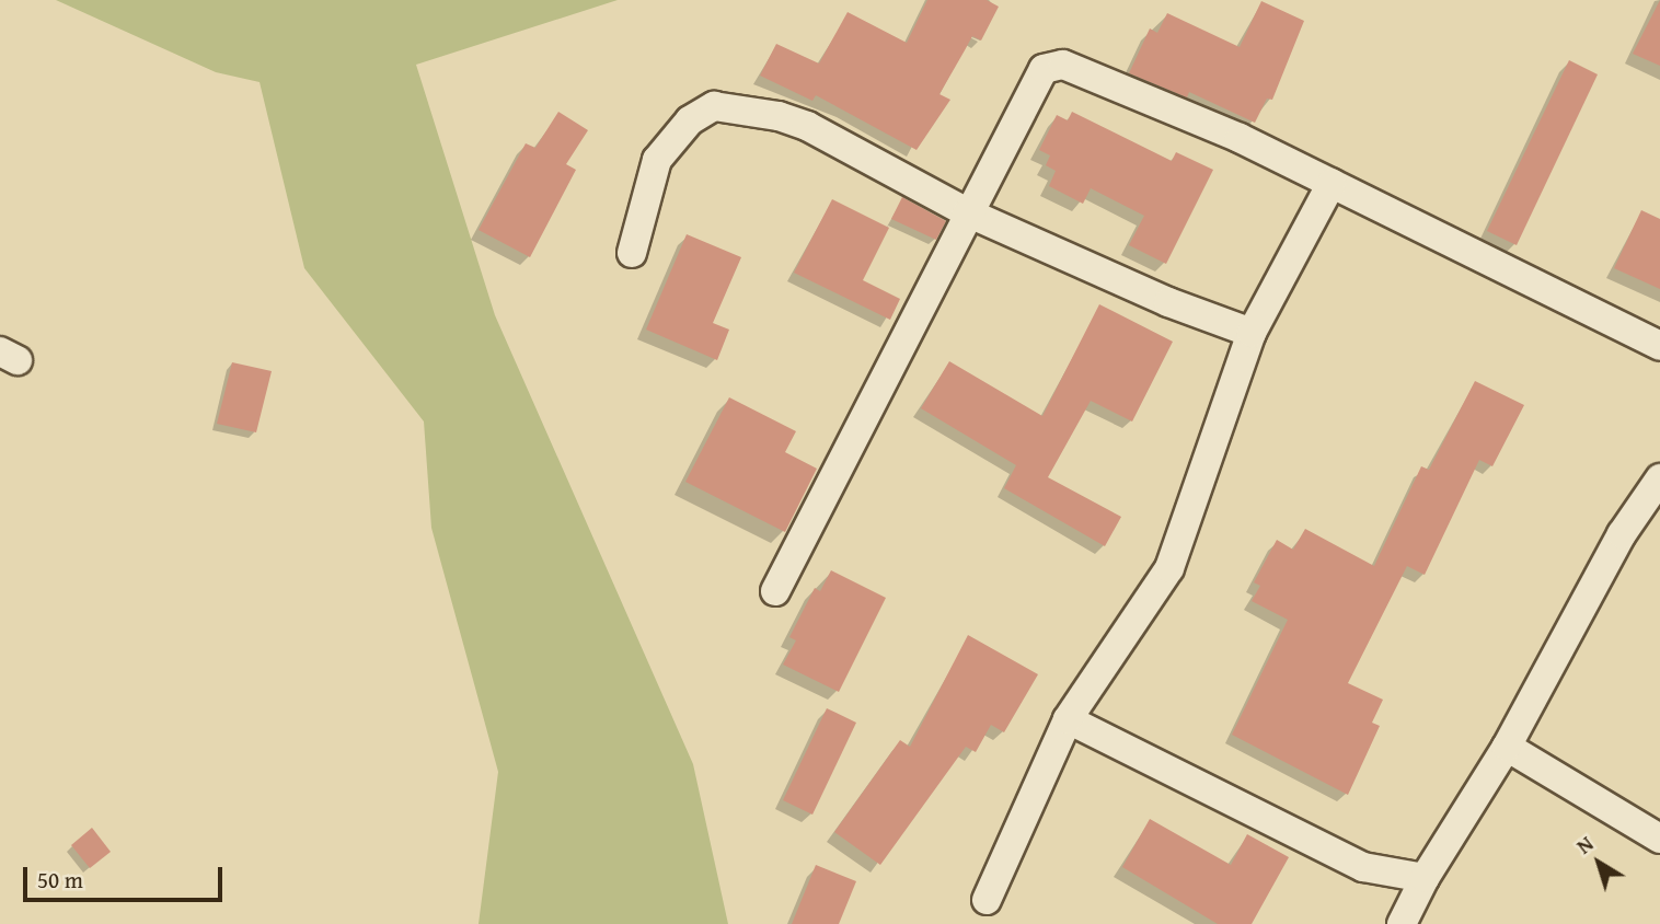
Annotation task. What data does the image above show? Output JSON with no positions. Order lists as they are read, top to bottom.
{
  "scale_bar": "50 m",
  "north": "top left"
}
